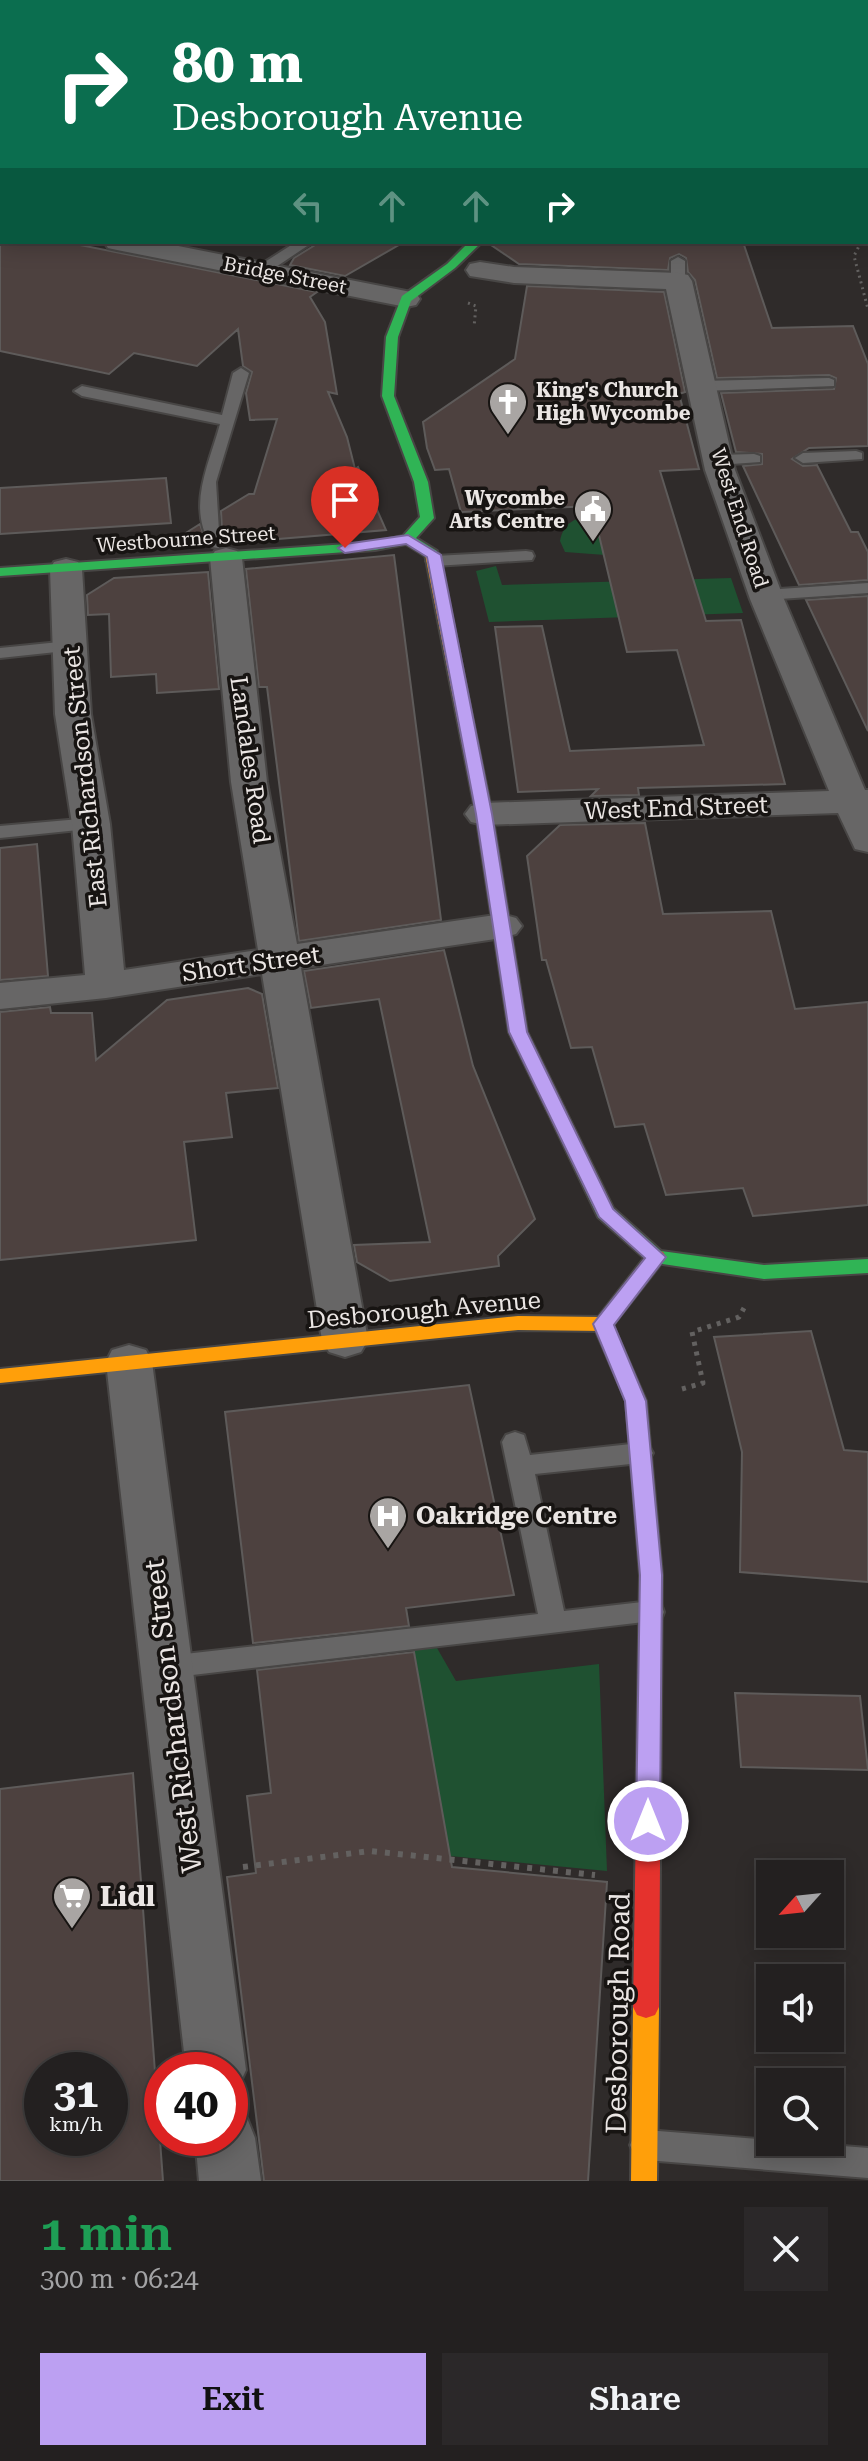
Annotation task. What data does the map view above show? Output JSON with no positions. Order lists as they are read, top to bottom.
{
  "streets": {
    "street": [
      "Bridge Street",
      "West End Road",
      "Westbourne Street",
      "Landales Road",
      "East Richardson Street",
      "West End Street",
      "Short Street",
      "Desborough Avenue",
      "West Richardson Street",
      "Desborough Road"
    ]
  },
  "crossings": [
    ["West End Road", "West End Street"],
    ["Westbourne Street", "Landales Road"],
    ["Westbourne Street", "East Richardson Street"],
    ["Landales Road", "Short Street"],
    ["Landales Road", "Desborough Avenue"],
    ["East Richardson Street", "Short Street"],
    ["Desborough Avenue", "West Richardson Street"],
    ["Desborough Avenue", "Desborough Road"]
  ],
  "places": {
    "church": ["King's Church High Wycombe"],
    "public building": ["Wycombe Arts Centre"],
    "hospital": ["Oakridge Centre"],
    "supermarket": ["Lidl"]
  },
  "north": "bottom left",
  "page": {
    "turn": ["80 m", "Desborough Avenue"],
    "speed": "31 km/h",
    "limit": "40",
    "heading": ["1 min", "300 m · 06:24"],
    "buttons": ["Exit", "Share"]
  }
}
